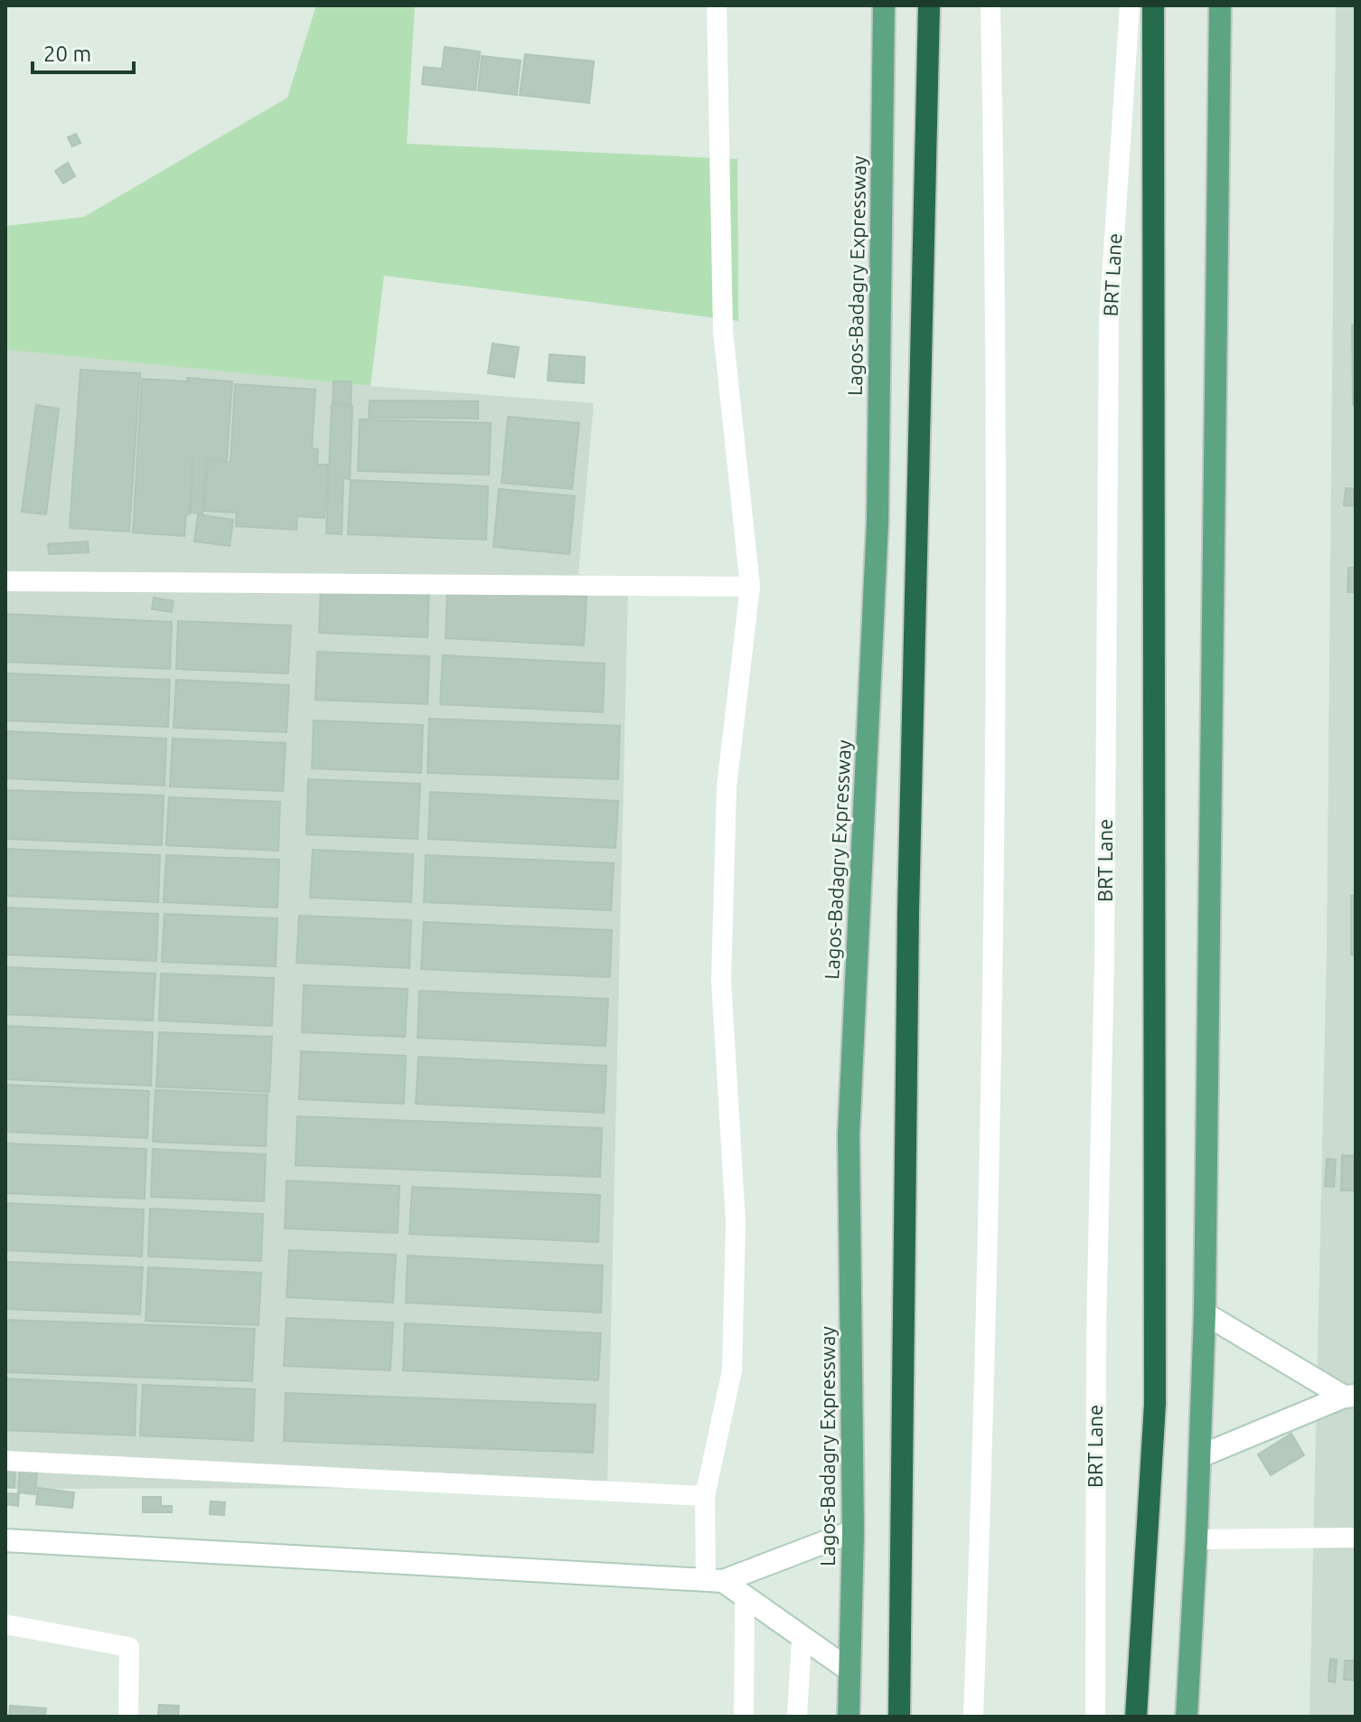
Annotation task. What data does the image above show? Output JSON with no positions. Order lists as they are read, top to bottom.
{
  "streets": {
    "main road": ["Lagos-Badagry Expressway"],
    "lane": ["BRT Lane"]
  },
  "scale_bar": "20 m"
}
